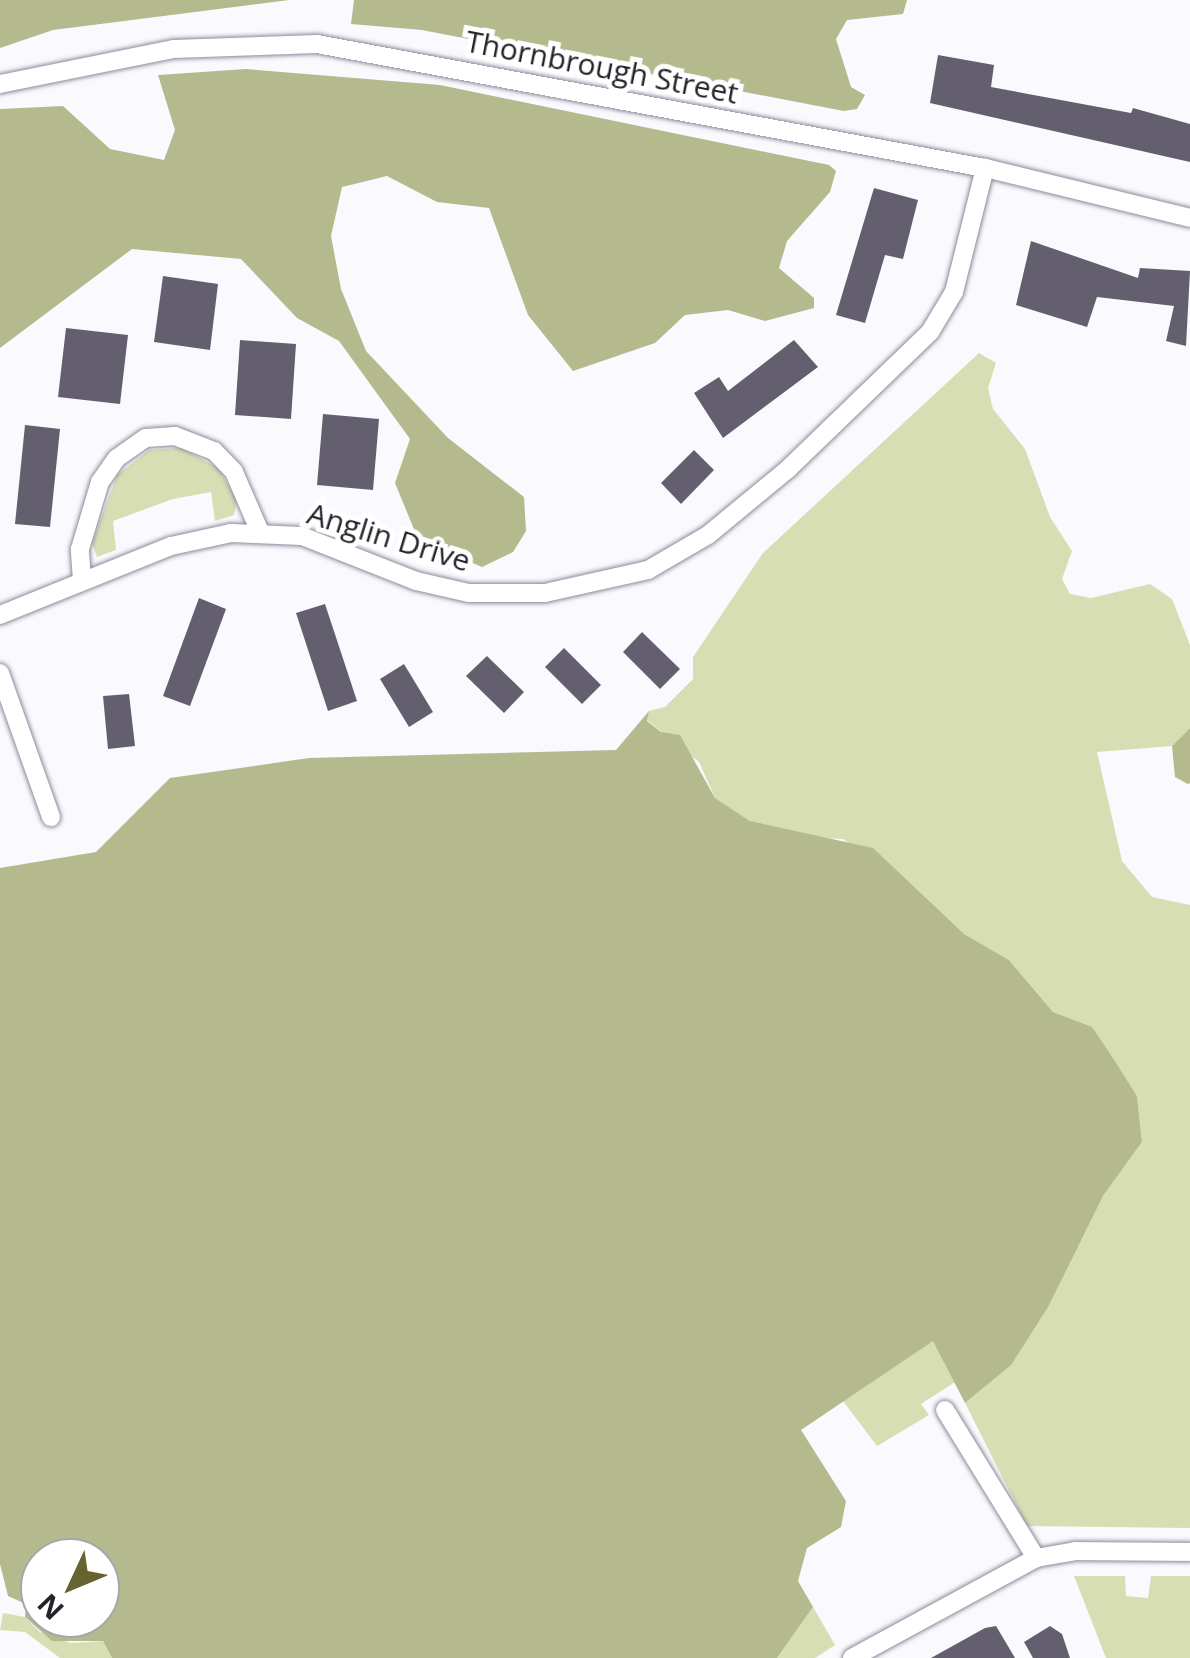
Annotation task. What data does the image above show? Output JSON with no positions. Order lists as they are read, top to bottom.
{
  "streets": {
    "street": ["Thornbrough Street", "Anglin Drive"]
  },
  "crossings": [
    ["Thornbrough Street", "Anglin Drive"]
  ],
  "north": "bottom left"
}
